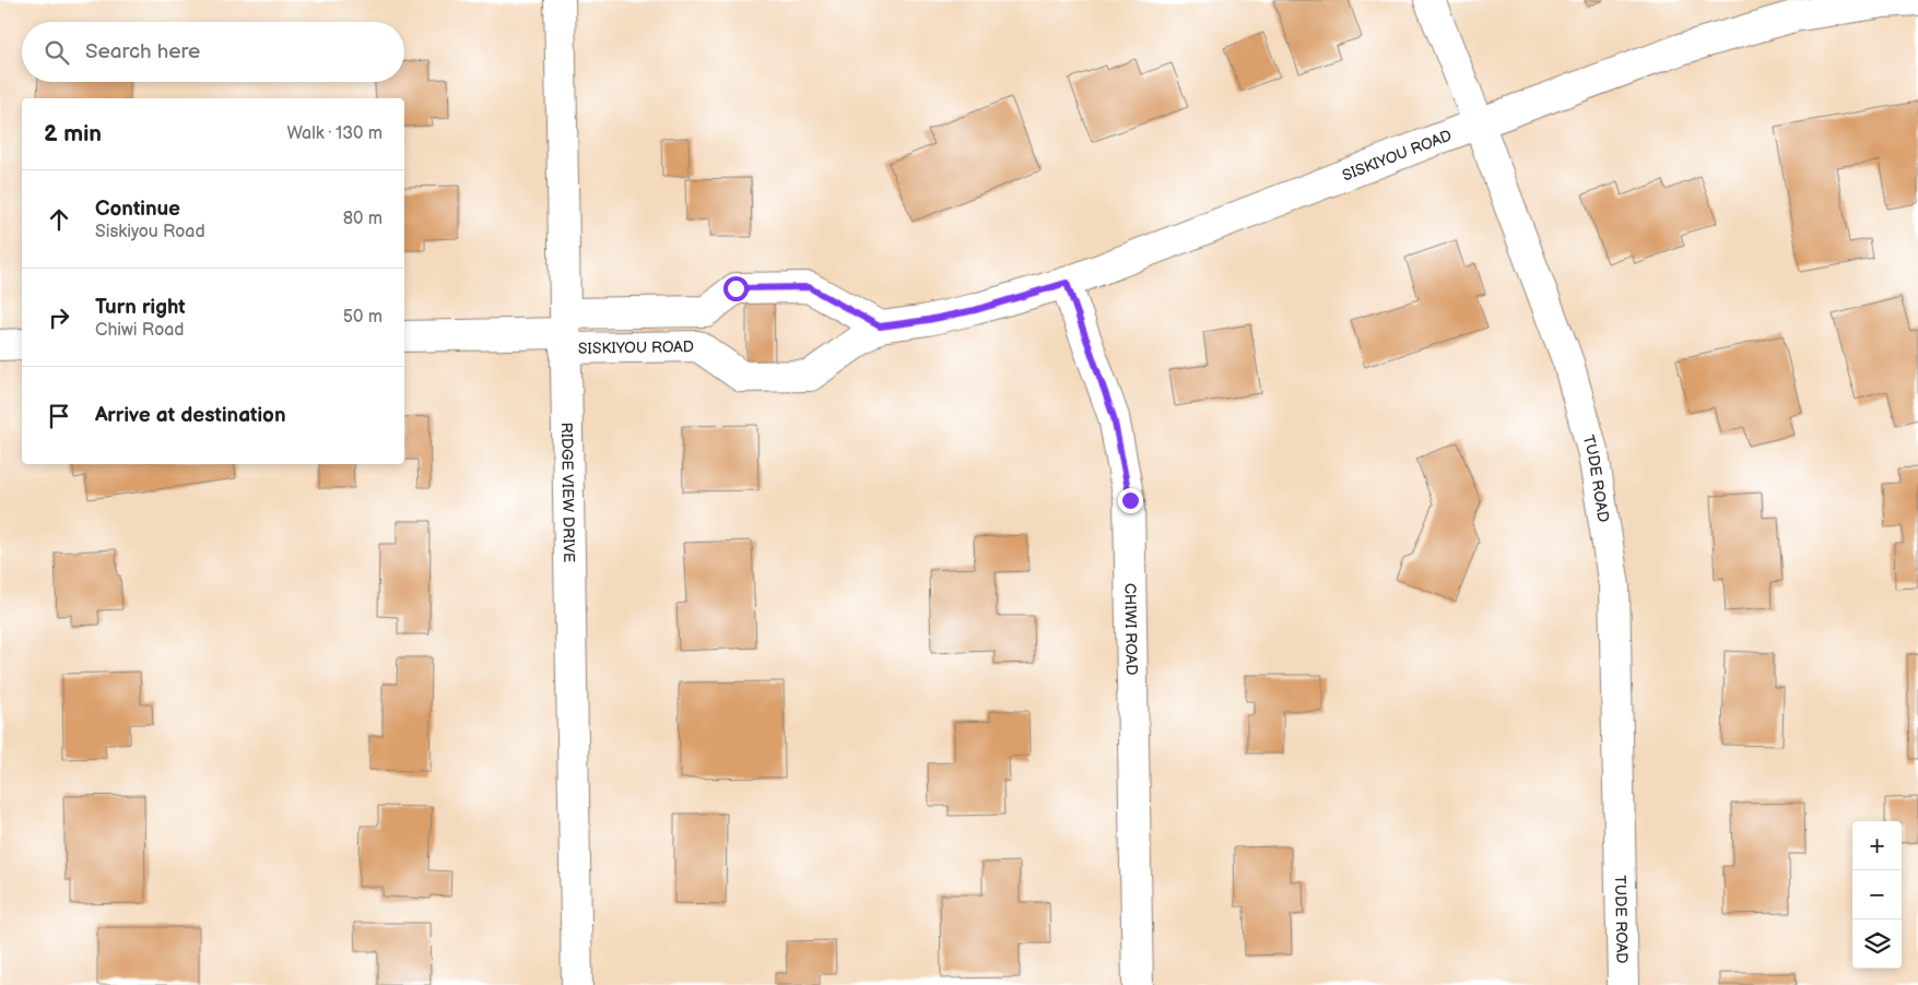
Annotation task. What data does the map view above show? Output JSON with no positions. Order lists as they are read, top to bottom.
{
  "streets": {
    "street": [
      "SISKIYOU ROAD",
      "TUDE ROAD",
      "RIDGE VIEW DRIVE",
      "CHIWI ROAD"
    ]
  },
  "crossings": [
    ["SISKIYOU ROAD", "TUDE ROAD"],
    ["SISKIYOU ROAD", "RIDGE VIEW DRIVE"],
    ["SISKIYOU ROAD", "CHIWI ROAD"]
  ],
  "page": {
    "search": "Search here",
    "heading": ["2 min", "Walk · 130 m"],
    "list": [
      ["Continue", "Siskiyou Road", "80 m"],
      ["Turn right", "Chiwi Road", "50 m"],
      "Arrive at destination"
    ],
    "map_buttons": ["+", "−"]
  }
}
